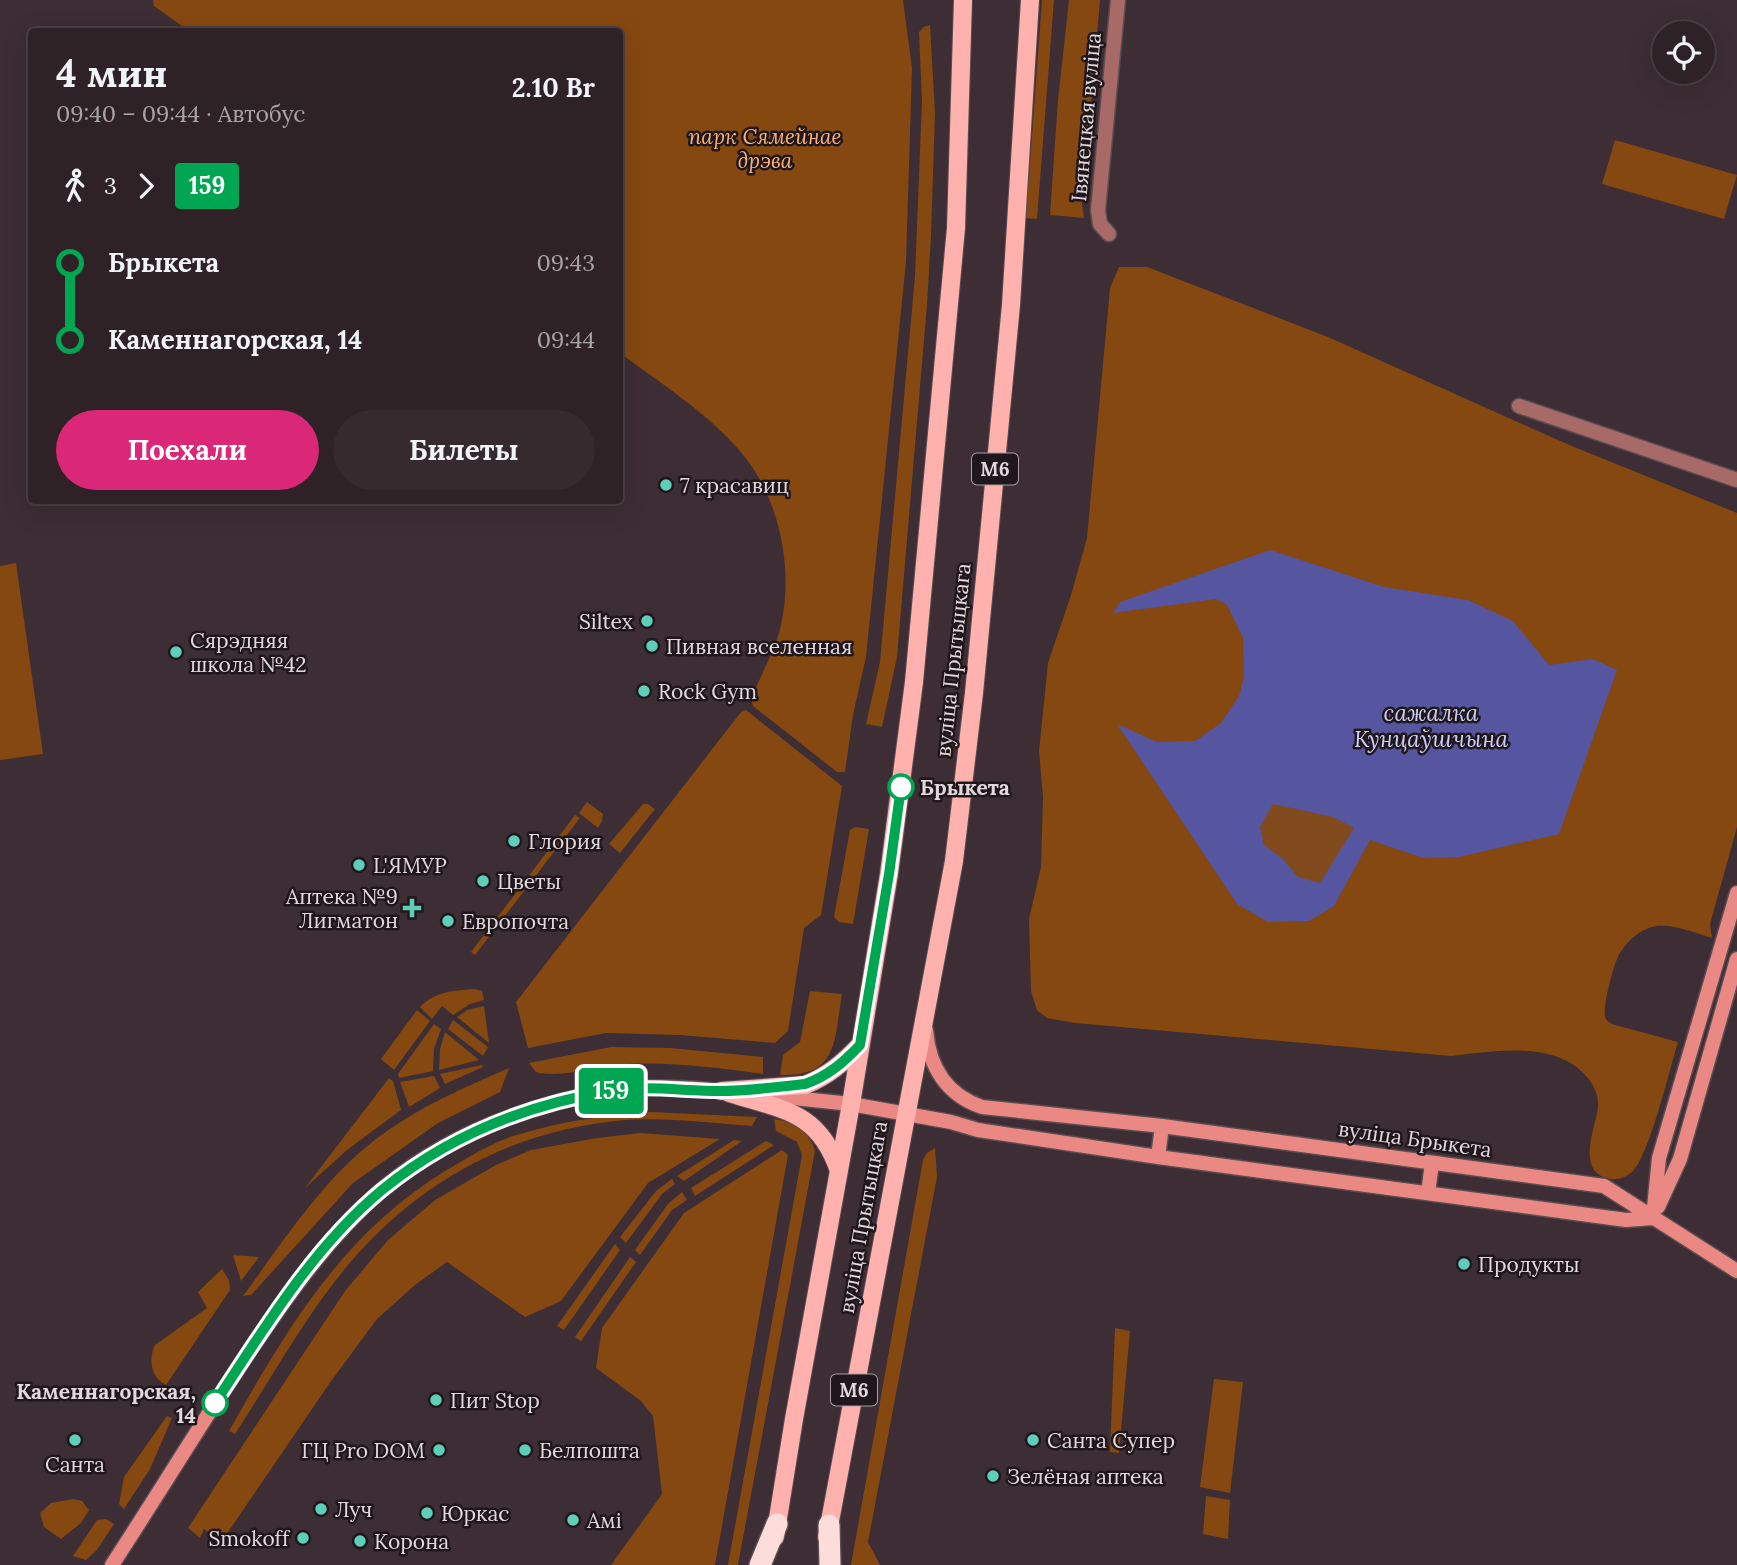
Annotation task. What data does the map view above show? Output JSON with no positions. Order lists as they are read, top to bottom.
{
  "streets": {
    "main road": ["М6", "вуліца Прытыцкага"],
    "street": ["Івянецкая вуліца", "вуліца Брыкета"]
  },
  "crossings": [
    ["вуліца Прытыцкага", "вуліца Брыкета"]
  ],
  "water": ["сажалка Кунцаўшчына"],
  "parks": ["парк Сямейнае дрэва"],
  "places": {
    "other": [
      "7 красавиц",
      "Siltex",
      "Пивная вселенная",
      "Сярэдняя школа №42",
      "Rock Gym",
      "Брыкета",
      "Глория",
      "L'ЯМУР",
      "Цветы",
      "Европочта",
      "Продукты",
      "Пит Stop",
      "Каменнагорская, 14",
      "Санта",
      "Санта Супер",
      "ГЦ Pro DOM",
      "Белпошта",
      "Зелёная аптека",
      "Луч",
      "Юркас",
      "Амі",
      "Smokoff",
      "Корона"
    ],
    "health": ["Аптека №9 Лигматон"]
  },
  "lines": ["bus line 159"],
  "page": {
    "on_map": "159",
    "heading": ["4 мин", "09:40 – 09:44 · Автобус", "2.10 Br"],
    "legs": ["3", "159"],
    "list": [
      {
        "name": "Брыкета",
        "value": "09:43"
      },
      {
        "name": "Каменнагорская, 14",
        "value": "09:44"
      }
    ],
    "buttons": ["Поехали", "Билеты"]
  }
}
